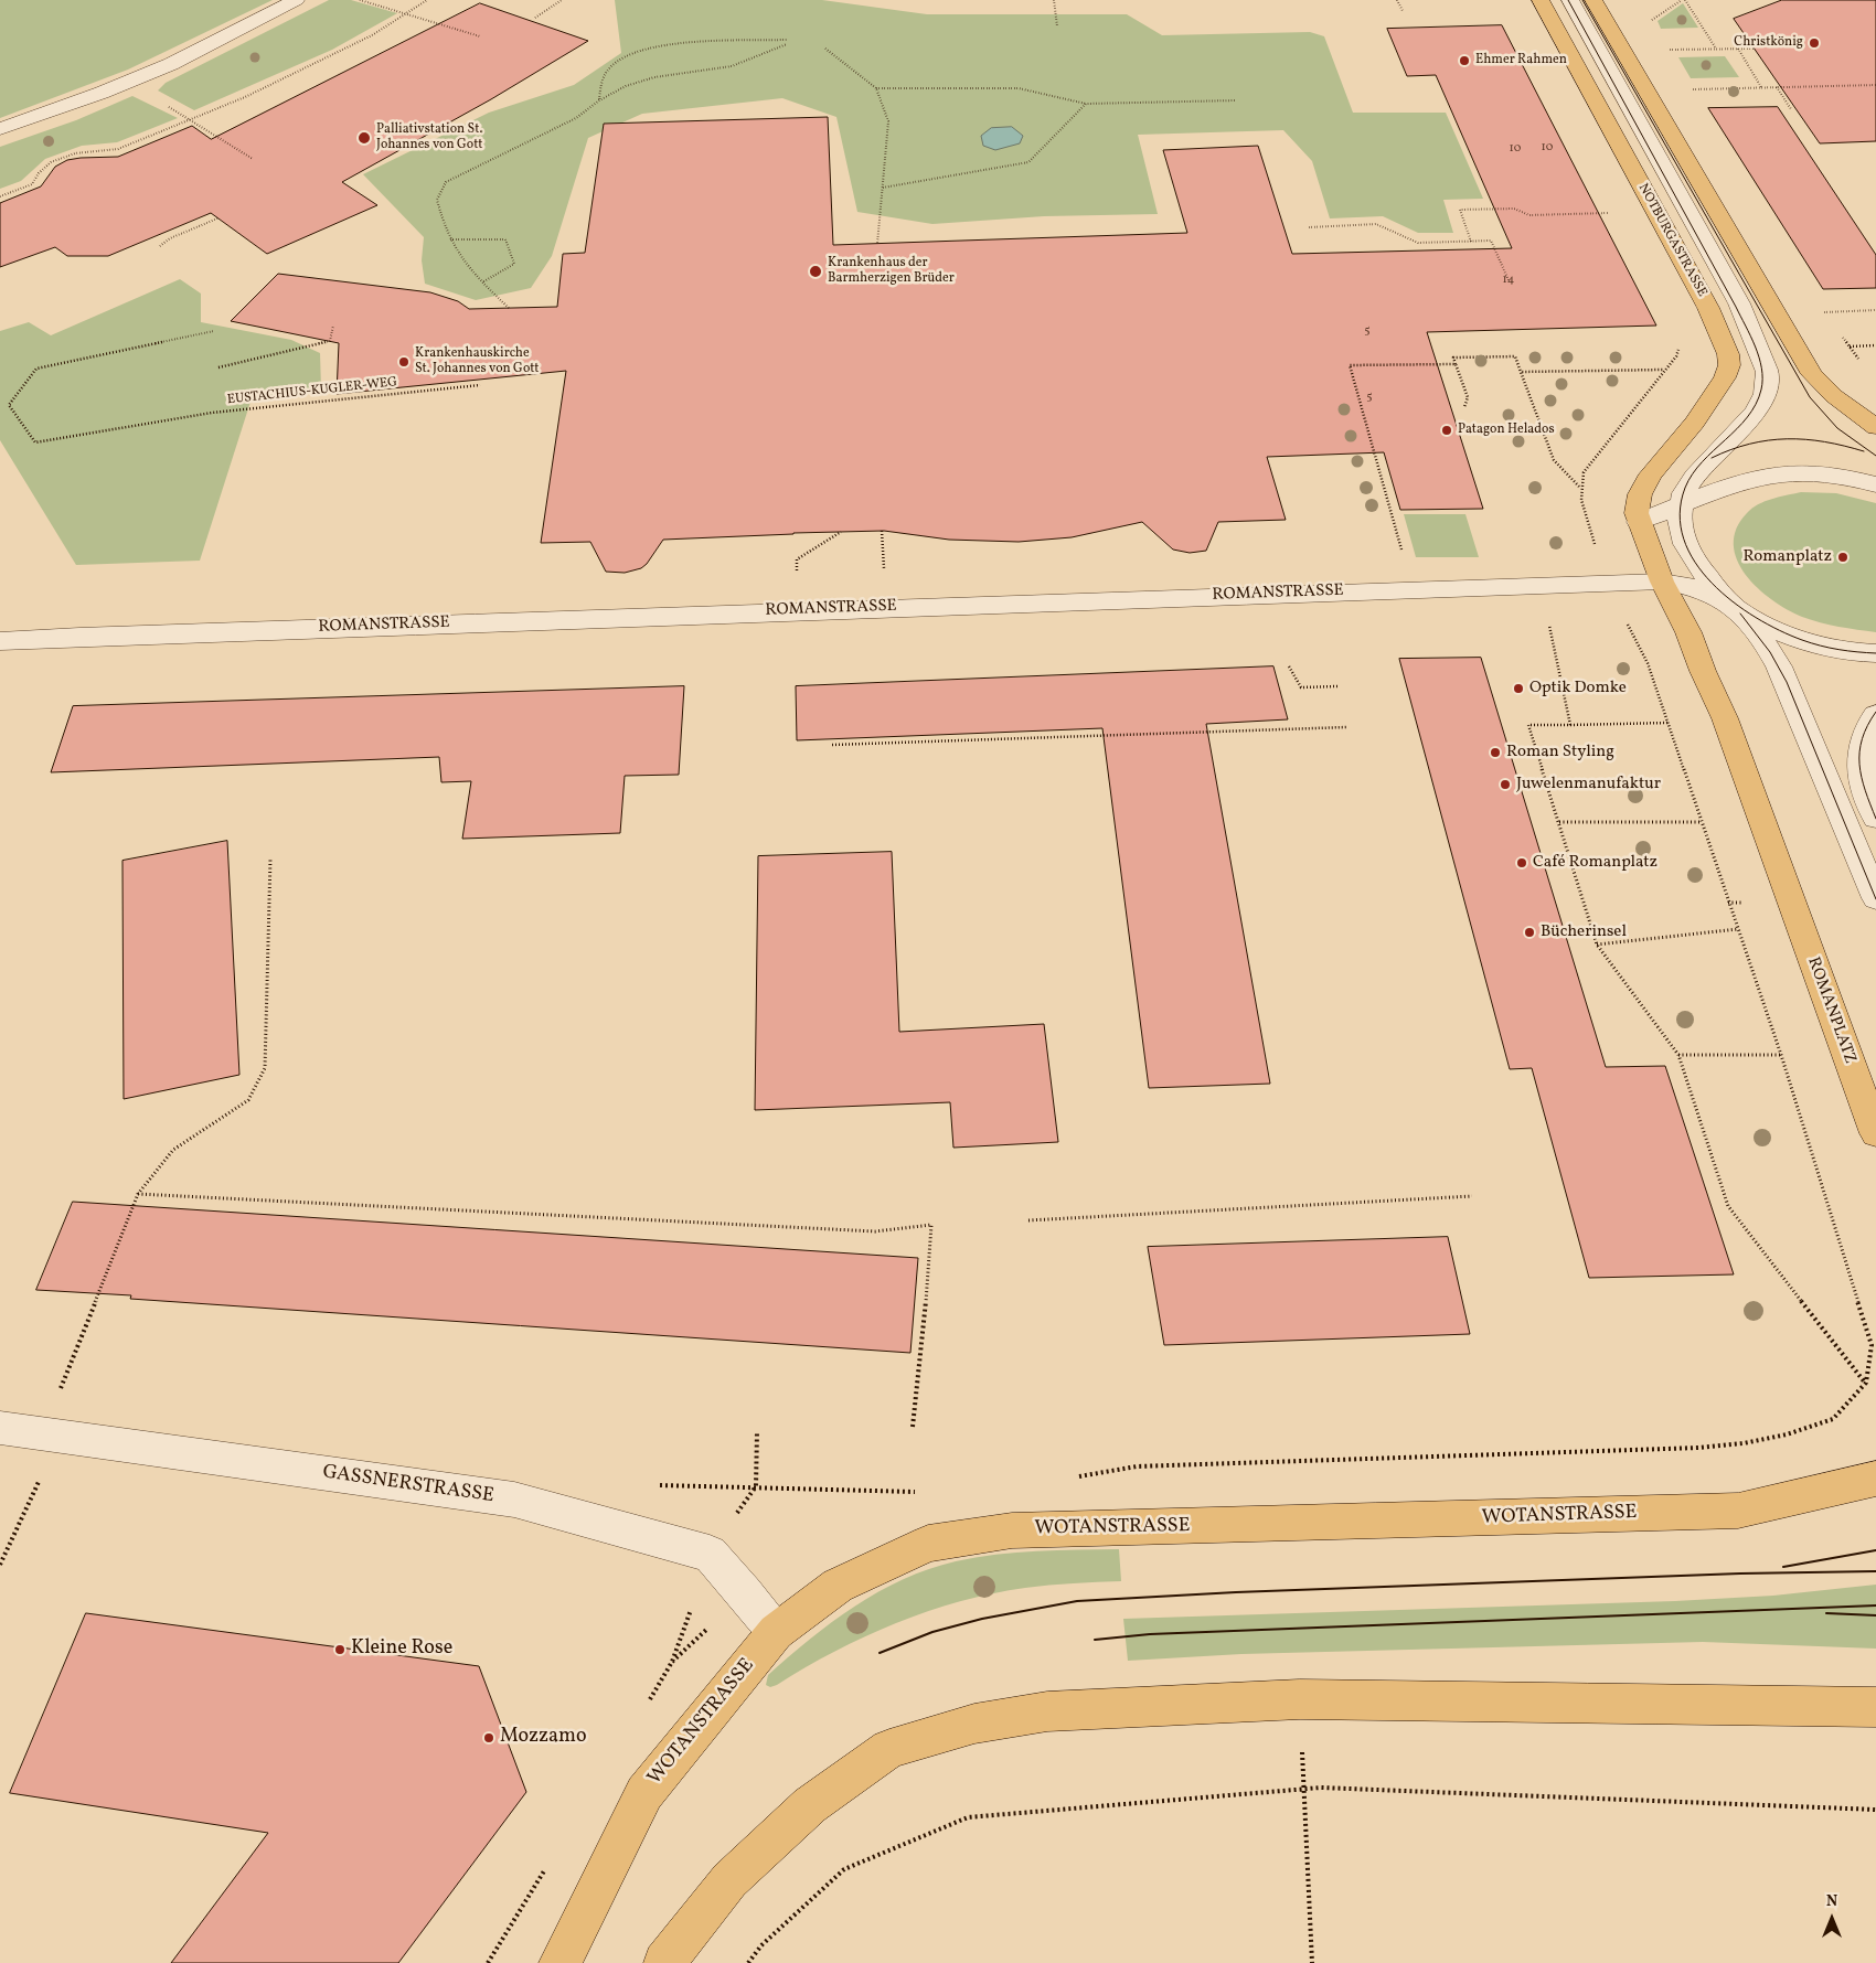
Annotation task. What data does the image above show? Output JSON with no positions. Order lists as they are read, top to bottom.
{
  "streets": {
    "main road": ["NOTBURGASTRASSE", "ROMANPLATZ", "WOTANSTRASSE"],
    "street": ["ROMANSTRASSE", "GASSNERSTRASSE"],
    "path": ["EUSTACHIUS-KUGLER-WEG"]
  },
  "crossings": [
    ["NOTBURGASTRASSE", "ROMANPLATZ"],
    ["ROMANSTRASSE", "ROMANPLATZ"],
    ["GASSNERSTRASSE", "WOTANSTRASSE"]
  ],
  "places": [
    "Christkönig",
    "Ehmer Rahmen",
    "Palliativstation St. Johannes von Gott",
    "Krankenhaus der Barmherzigen Brüder",
    "Krankenhauskirche St. Johannes von Gott",
    "Patagon Helados",
    "Romanplatz",
    "Optik Domke",
    "Roman Styling",
    "Juwelenmanufaktur",
    "Café Romanplatz",
    "Bücherinsel",
    "Kleine Rose",
    "Mozzamo"
  ],
  "house_numbers": [
    "10",
    "10",
    "14",
    "5",
    "5"
  ],
  "north": "top"
}
